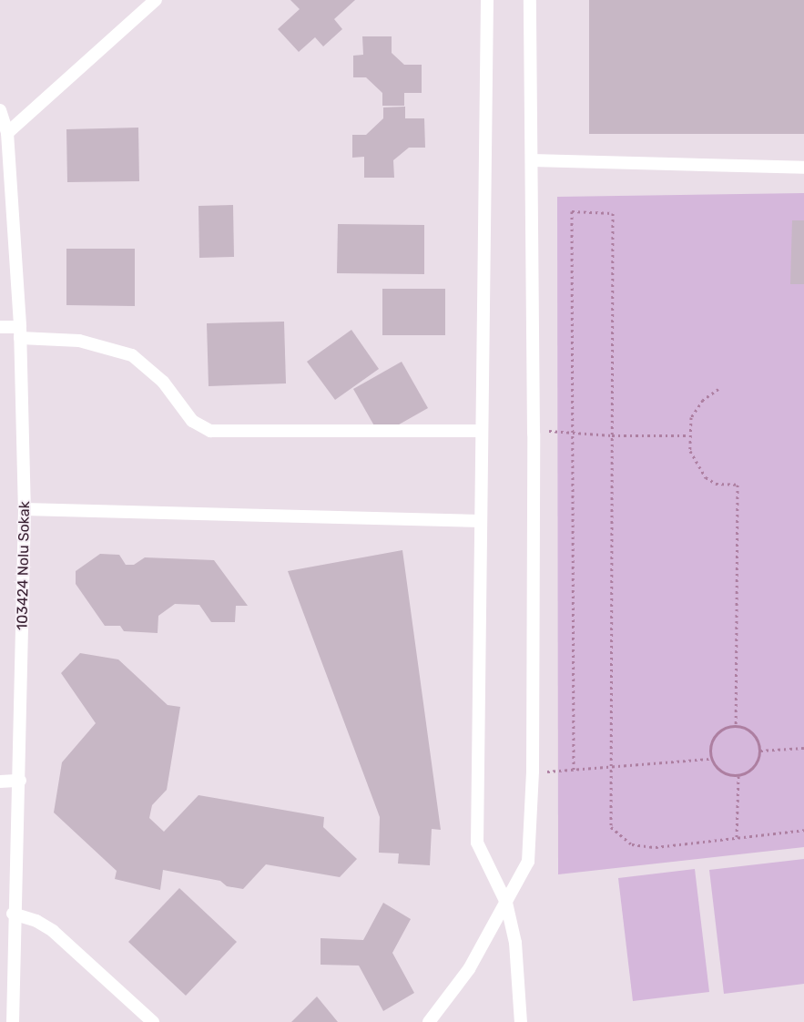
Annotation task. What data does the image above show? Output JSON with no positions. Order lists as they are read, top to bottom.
{
  "streets": {
    "street": ["103424 Nolu Sokak"]
  }
}
